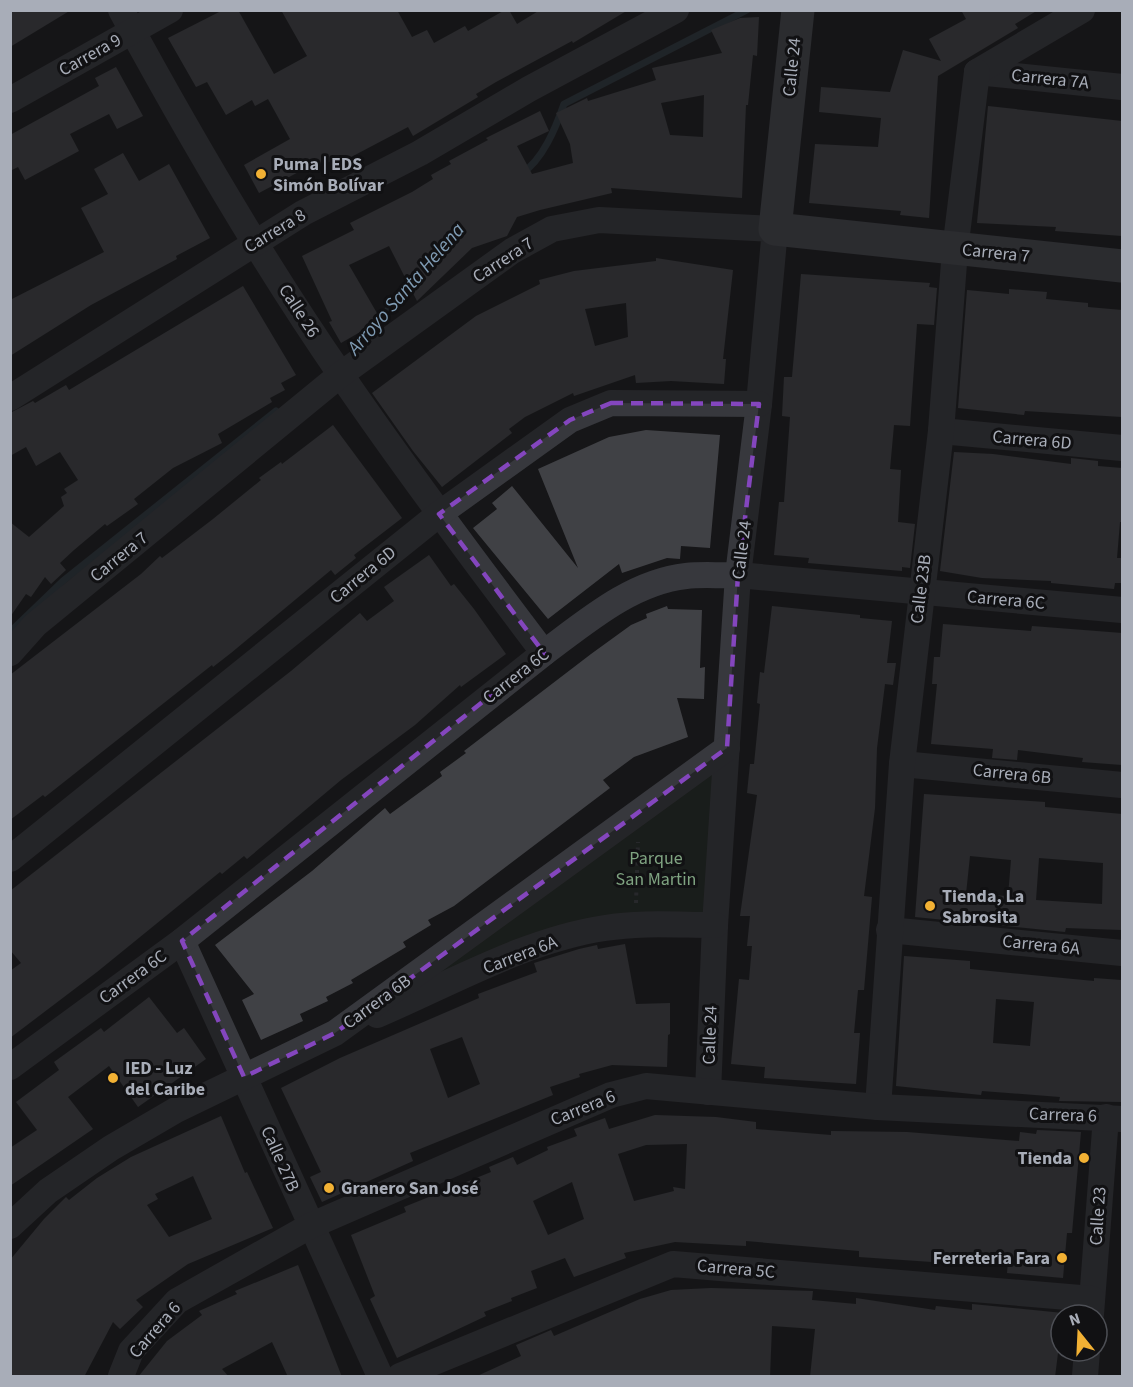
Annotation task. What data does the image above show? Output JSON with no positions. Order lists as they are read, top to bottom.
{
  "streets": {
    "street": [
      "Carrera 9",
      "Calle 24",
      "Carrera 7A",
      "Carrera 8",
      "Carrera 7",
      "Calle 26",
      "Carrera 6D",
      "Calle 23B",
      "Carrera 6C",
      "Carrera 6B",
      "Carrera 6A",
      "Carrera 6",
      "Calle 27B",
      "Calle 23",
      "Carrera 5C"
    ]
  },
  "crossings": [
    ["Carrera 9", "Calle 26"],
    ["Calle 24", "Carrera 7"],
    ["Calle 24", "Carrera 6D"],
    ["Calle 24", "Carrera 6C"],
    ["Calle 24", "Carrera 6B"],
    ["Calle 24", "Carrera 6A"],
    ["Calle 24", "Carrera 6"],
    ["Carrera 7A", "Calle 23B"],
    ["Carrera 8", "Calle 26"],
    ["Carrera 7", "Calle 26"],
    ["Carrera 7", "Calle 23B"],
    ["Calle 26", "Carrera 6D"],
    ["Calle 26", "Carrera 6C"],
    ["Carrera 6D", "Calle 23B"],
    ["Calle 23B", "Carrera 6C"],
    ["Calle 23B", "Carrera 6B"],
    ["Calle 23B", "Carrera 6A"],
    ["Calle 23B", "Carrera 6"],
    ["Carrera 6C", "Calle 27B"],
    ["Carrera 6B", "Carrera 6A"],
    ["Carrera 6B", "Calle 27B"],
    ["Carrera 6", "Calle 27B"],
    ["Carrera 6", "Calle 23"]
  ],
  "water": ["Arroyo Santa Helena"],
  "parks": ["Parque San Martin"],
  "places": [
    "Puma | EDS Simón Bolívar",
    "Tienda, La Sabrosita",
    "IED - Luz del Caribe",
    "Tienda",
    "Granero San José",
    "Ferreteria Fara"
  ],
  "north": "top"
}
